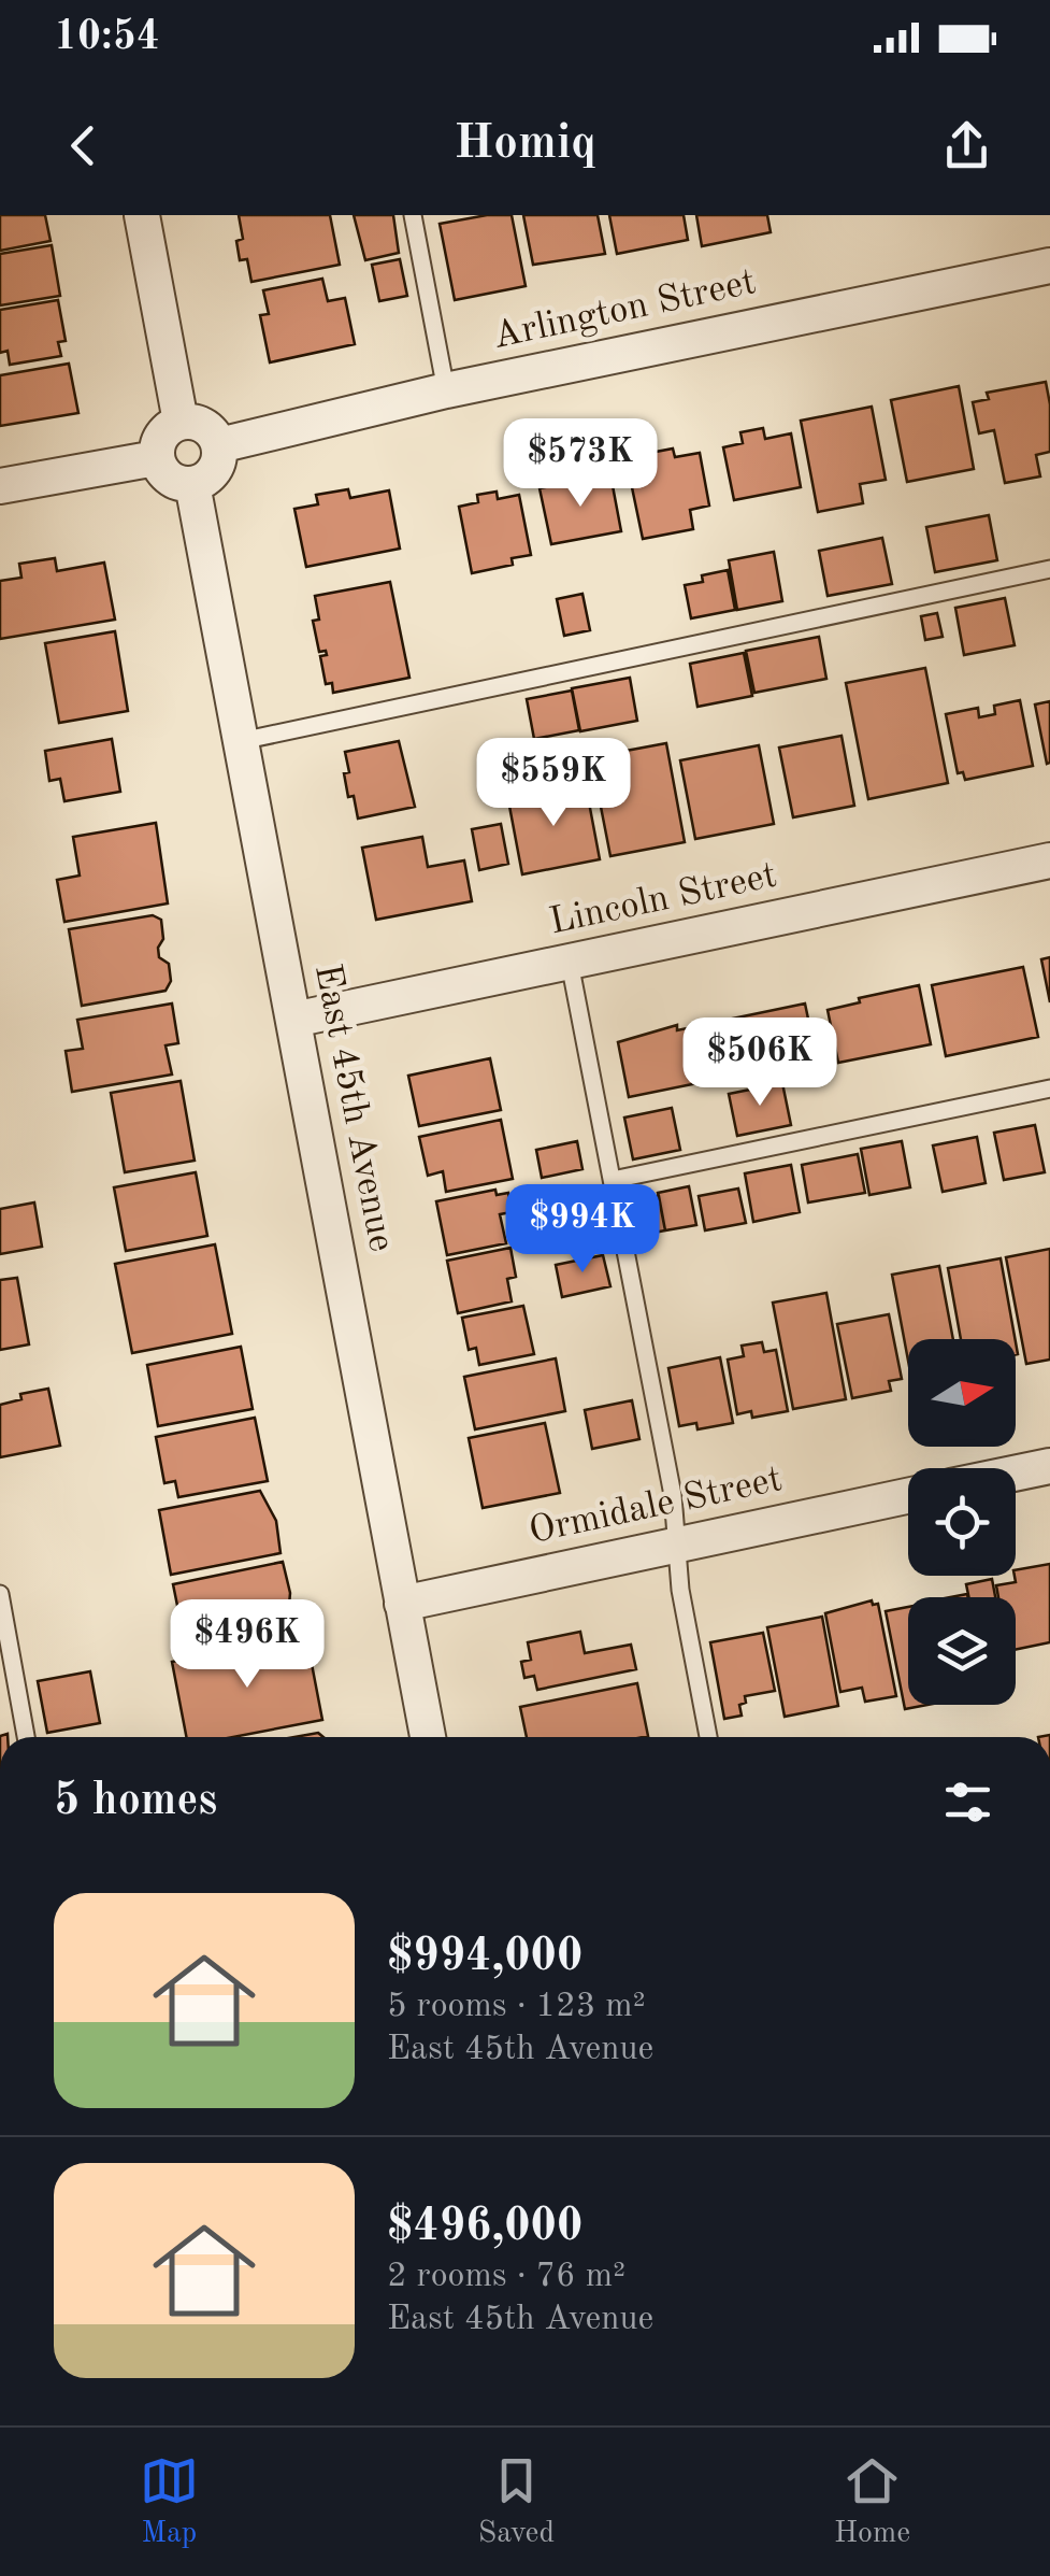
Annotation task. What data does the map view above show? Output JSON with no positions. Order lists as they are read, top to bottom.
{
  "streets": {
    "street": [
      "Arlington Street",
      "Lincoln Street",
      "East 45th Avenue",
      "Ormidale Street"
    ]
  },
  "crossings": [
    ["Arlington Street", "East 45th Avenue"],
    ["Lincoln Street", "East 45th Avenue"],
    ["East 45th Avenue", "Ormidale Street"]
  ],
  "north": "right",
  "page": {
    "status": "10:54",
    "header": "Homiq",
    "price": [
      "$573K",
      "$559K",
      "$506K",
      "$994K",
      "$496K"
    ],
    "heading": "5 homes",
    "list": [
      {
        "name": "$994,000",
        "note": "5 rooms · 123 m² · East 45th Avenue"
      },
      {
        "name": "$496,000",
        "note": "2 rooms · 76 m² · East 45th Avenue"
      }
    ],
    "tabs": ["Map", "Saved", "Home"]
  }
}
